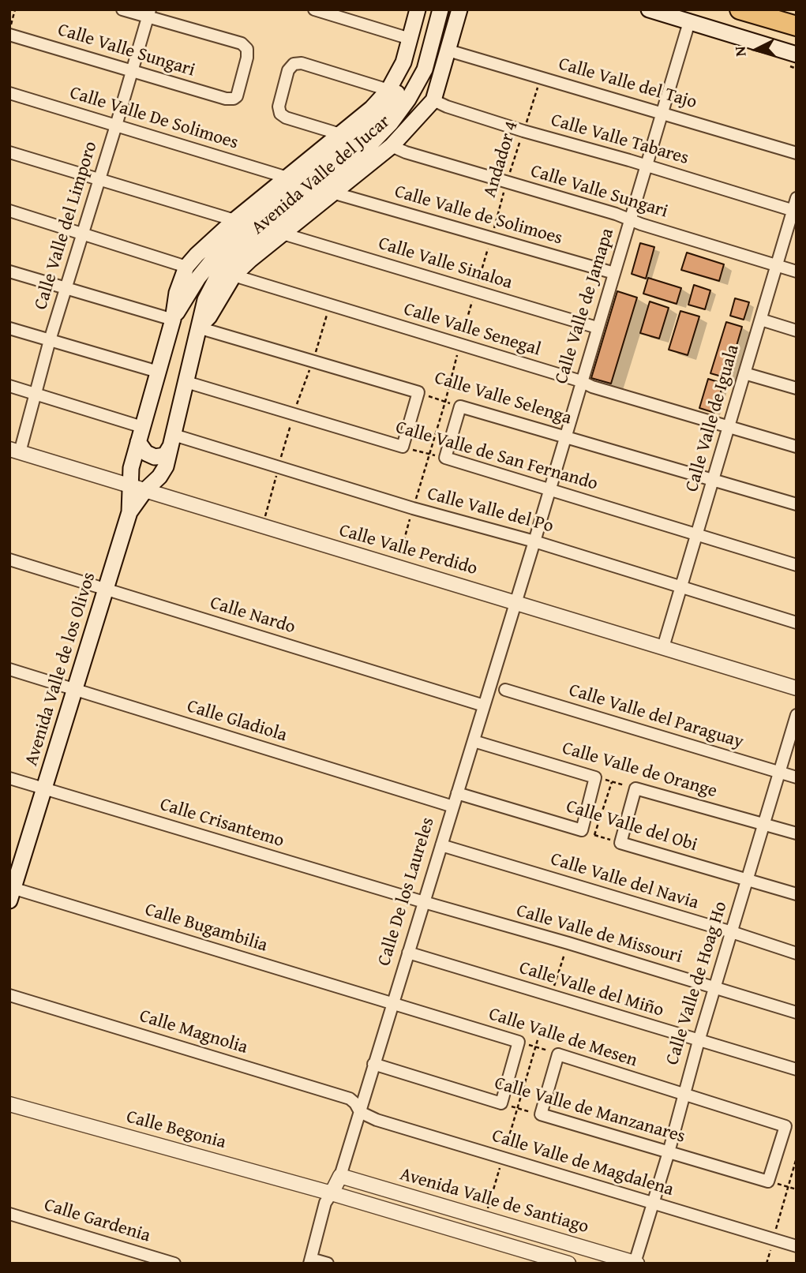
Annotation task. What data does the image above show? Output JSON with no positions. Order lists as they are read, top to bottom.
{
  "streets": {
    "main road": ["Avenida Valle del Jucar", "Avenida Valle de los Olivos"],
    "street": [
      "Calle Valle Sungari",
      "Calle Valle del Tajo",
      "Calle Valle De Solimoes",
      "Calle Valle Tabares",
      "Calle Valle de Solimoes",
      "Calle Valle del Limporo",
      "Calle Valle Sinaloa",
      "Calle Valle de Jamapa",
      "Calle Valle Senegal",
      "Calle Valle Selenga",
      "Calle Valle de Iguala",
      "Calle Valle de San Fernando",
      "Calle Valle del Po",
      "Calle Valle Perdido",
      "Calle Nardo",
      "Calle Valle del Paraguay",
      "Calle Gladiola",
      "Calle Valle de Orange",
      "Calle Crisantemo",
      "Calle Valle del Obi",
      "Calle Valle del Navia",
      "Calle De los Laureles",
      "Calle Bugambilia",
      "Calle Valle de Missouri",
      "Calle Valle de Hoag Ho",
      "Calle Valle del Miño",
      "Calle Magnolia",
      "Calle Valle de Mesen",
      "Calle Valle de Manzanares",
      "Calle Begonia",
      "Calle Valle de Magdalena",
      "Avenida Valle de Santiago",
      "Calle Gardenia"
    ],
    "path": ["Andador 4"]
  },
  "crossings": [
    ["Calle Valle Sungari", "Andador 4"],
    ["Calle Valle Sungari", "Avenida Valle del Jucar"],
    ["Calle Valle Sungari", "Calle Valle del Limporo"],
    ["Calle Valle Sungari", "Calle Valle de Jamapa"],
    ["Calle Valle Sungari", "Calle Valle de Iguala"],
    ["Calle Valle del Tajo", "Andador 4"],
    ["Calle Valle del Tajo", "Avenida Valle del Jucar"],
    ["Calle Valle del Tajo", "Calle Valle de Jamapa"],
    ["Calle Valle De Solimoes", "Avenida Valle del Jucar"],
    ["Calle Valle De Solimoes", "Calle Valle del Limporo"],
    ["Calle Valle Tabares", "Andador 4"],
    ["Calle Valle Tabares", "Avenida Valle del Jucar"],
    ["Calle Valle Tabares", "Calle Valle de Jamapa"],
    ["Calle Valle Tabares", "Calle Valle de Iguala"],
    ["Andador 4", "Calle Valle de Solimoes"],
    ["Andador 4", "Calle Valle Sinaloa"],
    ["Andador 4", "Calle Valle Senegal"],
    ["Andador 4", "Calle Valle Selenga"],
    ["Andador 4", "Calle Valle de San Fernando"],
    ["Andador 4", "Calle Valle del Po"],
    ["Andador 4", "Calle Valle Perdido"],
    ["Avenida Valle del Jucar", "Calle Valle de Solimoes"],
    ["Avenida Valle del Jucar", "Calle Valle Sinaloa"],
    ["Avenida Valle del Jucar", "Calle Valle Senegal"],
    ["Avenida Valle del Jucar", "Calle Valle Selenga"],
    ["Avenida Valle del Jucar", "Calle Valle de San Fernando"],
    ["Avenida Valle del Jucar", "Calle Valle del Po"],
    ["Avenida Valle del Jucar", "Calle Valle Perdido"],
    ["Avenida Valle del Jucar", "Avenida Valle de los Olivos"],
    ["Calle Valle de Solimoes", "Calle Valle de Jamapa"],
    ["Calle Valle del Limporo", "Calle Valle Perdido"],
    ["Calle Valle Sinaloa", "Calle Valle de Jamapa"],
    ["Calle Valle de Jamapa", "Calle Valle Senegal"],
    ["Calle Valle de Jamapa", "Calle Valle Selenga"],
    ["Calle Valle de Jamapa", "Calle Valle de San Fernando"],
    ["Calle Valle de Jamapa", "Calle Valle del Po"],
    ["Calle Valle de Jamapa", "Calle Valle Perdido"],
    ["Calle Valle de Jamapa", "Calle De los Laureles"],
    ["Calle Valle Senegal", "Calle Valle de Iguala"],
    ["Calle Valle Selenga", "Calle Valle de Iguala"],
    ["Calle Valle de Iguala", "Calle Valle de San Fernando"],
    ["Calle Valle de Iguala", "Calle Valle del Po"],
    ["Calle Valle de Iguala", "Calle Valle Perdido"],
    ["Calle Valle Perdido", "Avenida Valle de los Olivos"],
    ["Calle Valle Perdido", "Calle De los Laureles"],
    ["Calle Nardo", "Avenida Valle de los Olivos"],
    ["Calle Nardo", "Calle De los Laureles"],
    ["Avenida Valle de los Olivos", "Calle Gladiola"],
    ["Avenida Valle de los Olivos", "Calle Crisantemo"],
    ["Avenida Valle de los Olivos", "Calle Bugambilia"],
    ["Calle Valle del Paraguay", "Calle Valle de Hoag Ho"],
    ["Calle Gladiola", "Calle De los Laureles"],
    ["Calle Valle de Orange", "Calle De los Laureles"],
    ["Calle Valle de Orange", "Calle Valle de Hoag Ho"],
    ["Calle Crisantemo", "Calle De los Laureles"],
    ["Calle Crisantemo", "Calle Valle de Missouri"],
    ["Calle Valle del Obi", "Calle De los Laureles"],
    ["Calle Valle del Obi", "Calle Valle de Hoag Ho"],
    ["Calle Valle del Navia", "Calle De los Laureles"],
    ["Calle Valle del Navia", "Calle Valle de Hoag Ho"],
    ["Calle De los Laureles", "Calle Bugambilia"],
    ["Calle De los Laureles", "Calle Valle de Missouri"],
    ["Calle De los Laureles", "Calle Valle del Miño"],
    ["Calle De los Laureles", "Calle Magnolia"],
    ["Calle De los Laureles", "Calle Valle de Mesen"],
    ["Calle De los Laureles", "Calle Valle de Manzanares"],
    ["Calle De los Laureles", "Calle Begonia"],
    ["Calle De los Laureles", "Calle Valle de Magdalena"],
    ["Calle De los Laureles", "Avenida Valle de Santiago"],
    ["Calle Bugambilia", "Calle Valle de Mesen"],
    ["Calle Valle de Missouri", "Calle Valle de Hoag Ho"],
    ["Calle Valle de Hoag Ho", "Calle Valle del Miño"],
    ["Calle Valle de Hoag Ho", "Calle Valle de Mesen"],
    ["Calle Valle de Hoag Ho", "Calle Valle de Manzanares"],
    ["Calle Valle de Hoag Ho", "Calle Valle de Magdalena"],
    ["Calle Valle de Hoag Ho", "Avenida Valle de Santiago"],
    ["Calle Magnolia", "Calle Valle de Magdalena"],
    ["Calle Valle de Mesen", "Calle Valle de Manzanares"],
    ["Calle Begonia", "Avenida Valle de Santiago"]
  ],
  "north": "left"
}
